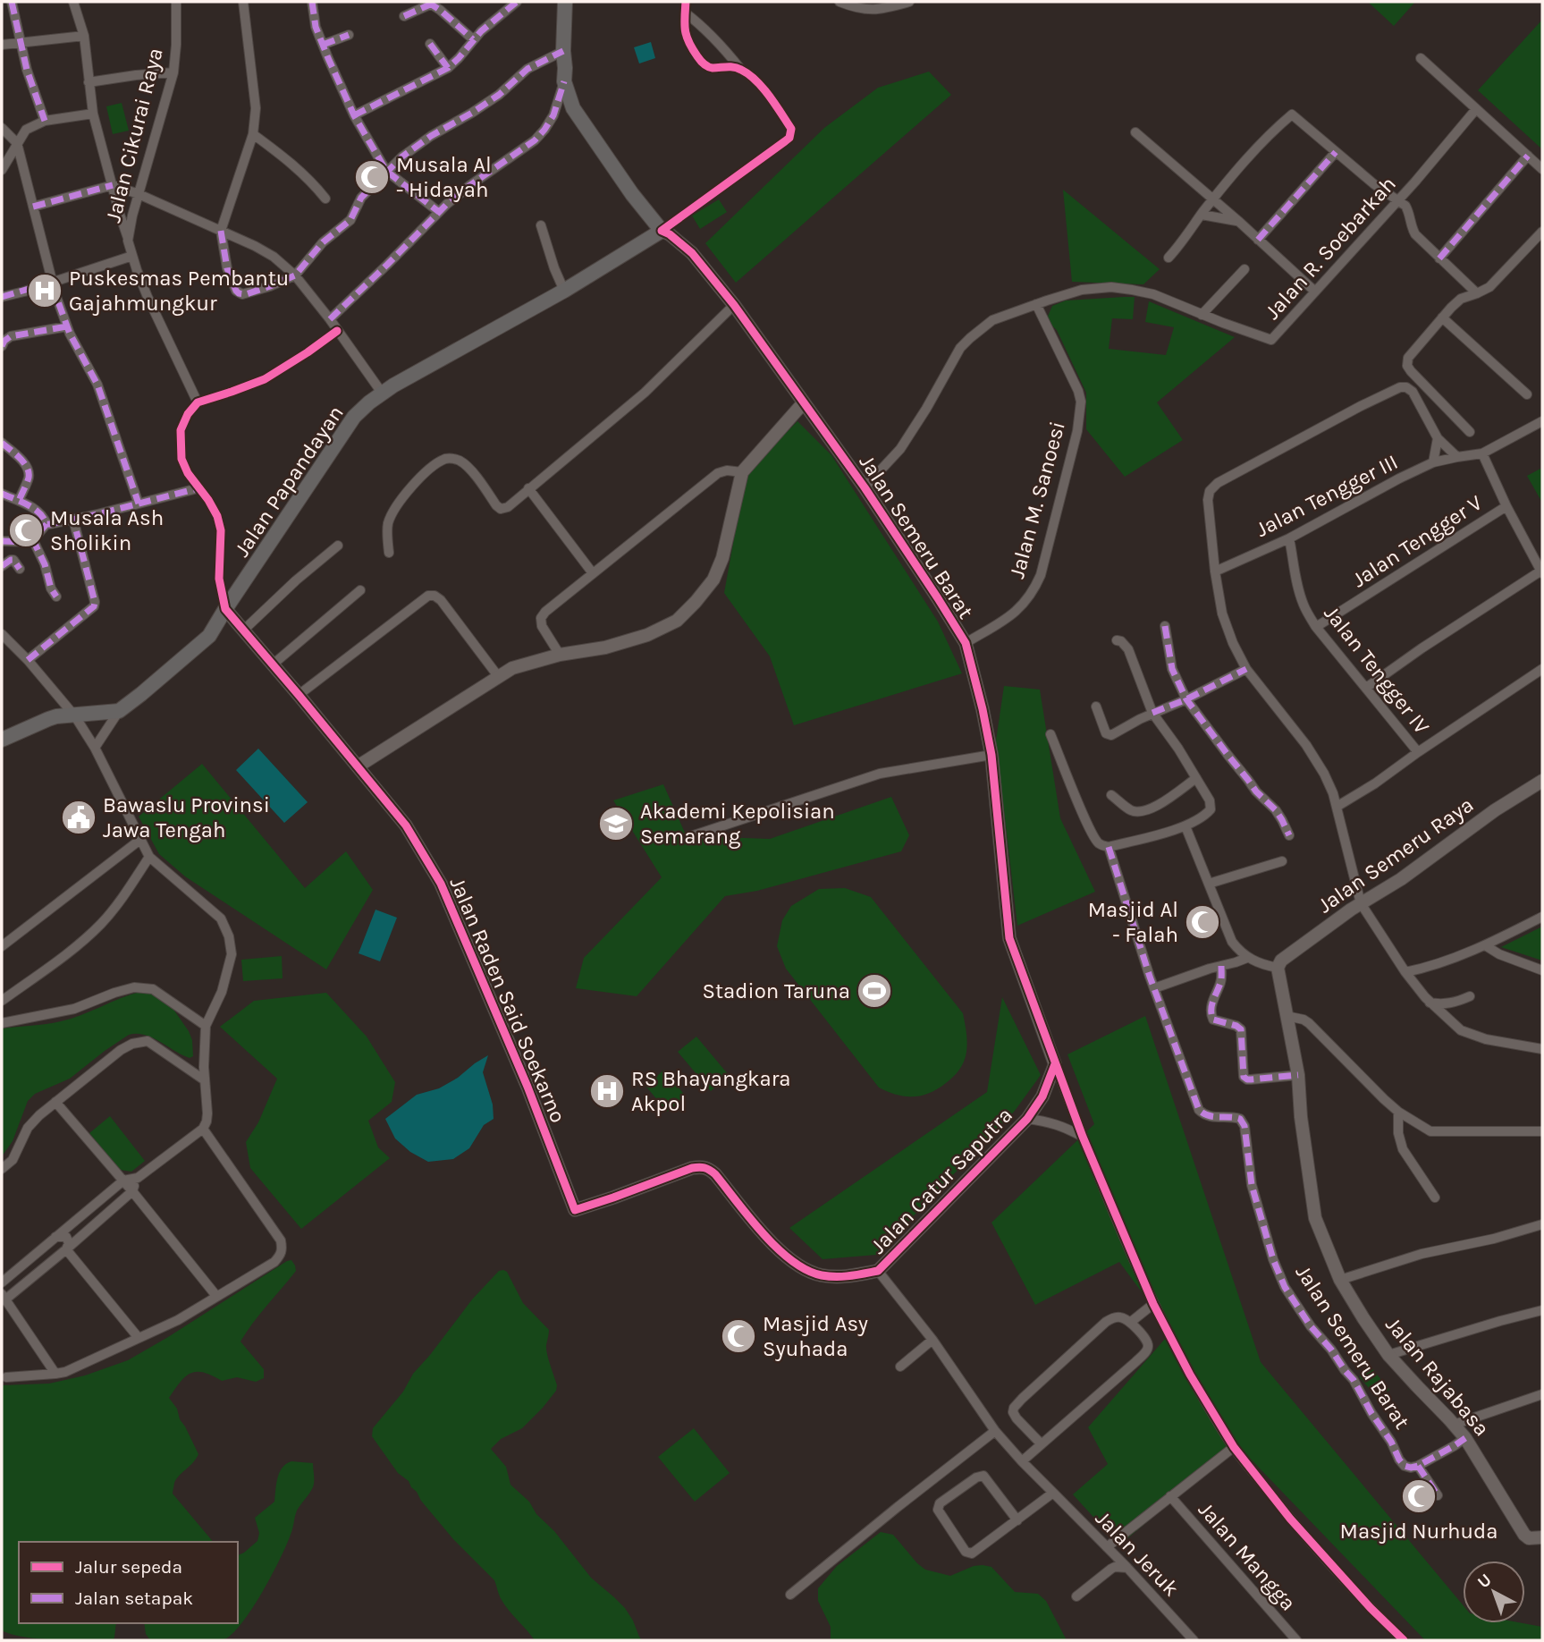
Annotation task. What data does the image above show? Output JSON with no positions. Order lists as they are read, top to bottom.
{
  "streets": {
    "main road": ["Jalan Papandayan"],
    "street": [
      "Jalan Cikurai Raya",
      "Jalan R. Soebarkah",
      "Jalan Tengger III",
      "Jalan M. Sanoesi",
      "Jalan Semeru Barat",
      "Jalan Tengger V",
      "Jalan Tengger IV",
      "Jalan Semeru Raya",
      "Jalan Raden Said Soekarno",
      "Jalan Catur Saputra",
      "Jalan Rajabasa",
      "Jalan Jeruk",
      "Jalan Mangga"
    ]
  },
  "crossings": [
    ["Jalan R. Soebarkah", "Jalan M. Sanoesi"],
    ["Jalan R. Soebarkah", "Jalan Semeru Barat"],
    ["Jalan Papandayan", "Jalan Semeru Barat"],
    ["Jalan Papandayan", "Jalan Raden Said Soekarno"],
    ["Jalan Tengger III", "Jalan Tengger IV"],
    ["Jalan M. Sanoesi", "Jalan Semeru Barat"],
    ["Jalan Semeru Barat", "Jalan Catur Saputra"],
    ["Jalan Tengger V", "Jalan Tengger IV"],
    ["Jalan Semeru Raya", "Jalan Rajabasa"],
    ["Jalan Raden Said Soekarno", "Jalan Catur Saputra"],
    ["Jalan Catur Saputra", "Jalan Jeruk"]
  ],
  "places": {
    "mosque": [
      "Musala Al - Hidayah",
      "Musala Ash Sholikin",
      "Masjid Al - Falah",
      "Masjid Asy Syuhada",
      "Masjid Nurhuda"
    ],
    "hospital": ["Puskesmas Pembantu Gajahmungkur", "RS Bhayangkara Akpol"],
    "public building": ["Bawaslu Provinsi Jawa Tengah"],
    "school or university": ["Akademi Kepolisian Semarang"],
    "sports": ["Stadion Taruna"]
  },
  "legend": ["Jalur sepeda", "Jalan setapak"],
  "north": "top left"
}
